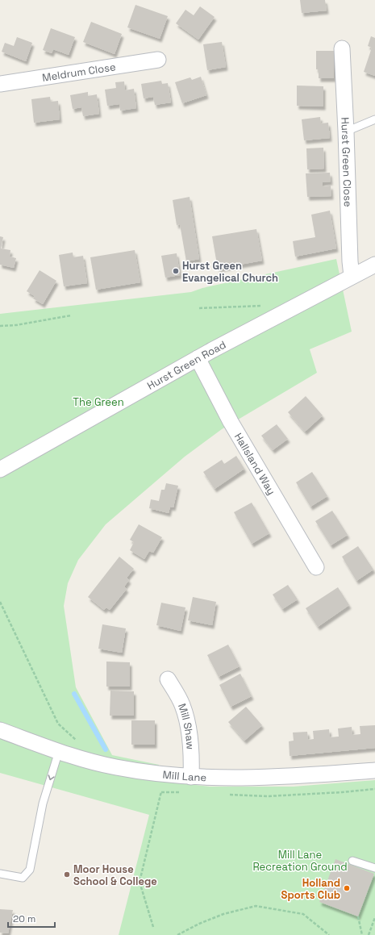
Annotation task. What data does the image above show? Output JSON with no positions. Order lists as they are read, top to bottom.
{
  "streets": {
    "street": [
      "Meldrum Close",
      "Hurst Green Close",
      "Hurst Green Road",
      "Hallsland Way",
      "Mill Shaw",
      "Mill Lane"
    ]
  },
  "crossings": [
    ["Hurst Green Close", "Hurst Green Road"],
    ["Hurst Green Road", "Hallsland Way"],
    ["Mill Shaw", "Mill Lane"]
  ],
  "parks": ["The Green", "Mill Lane Recreation Ground"],
  "places": ["Hurst Green Evangelical Church", "Moor House School & College", "Holland Sports Club"],
  "scale_bar": "20 m"
}
